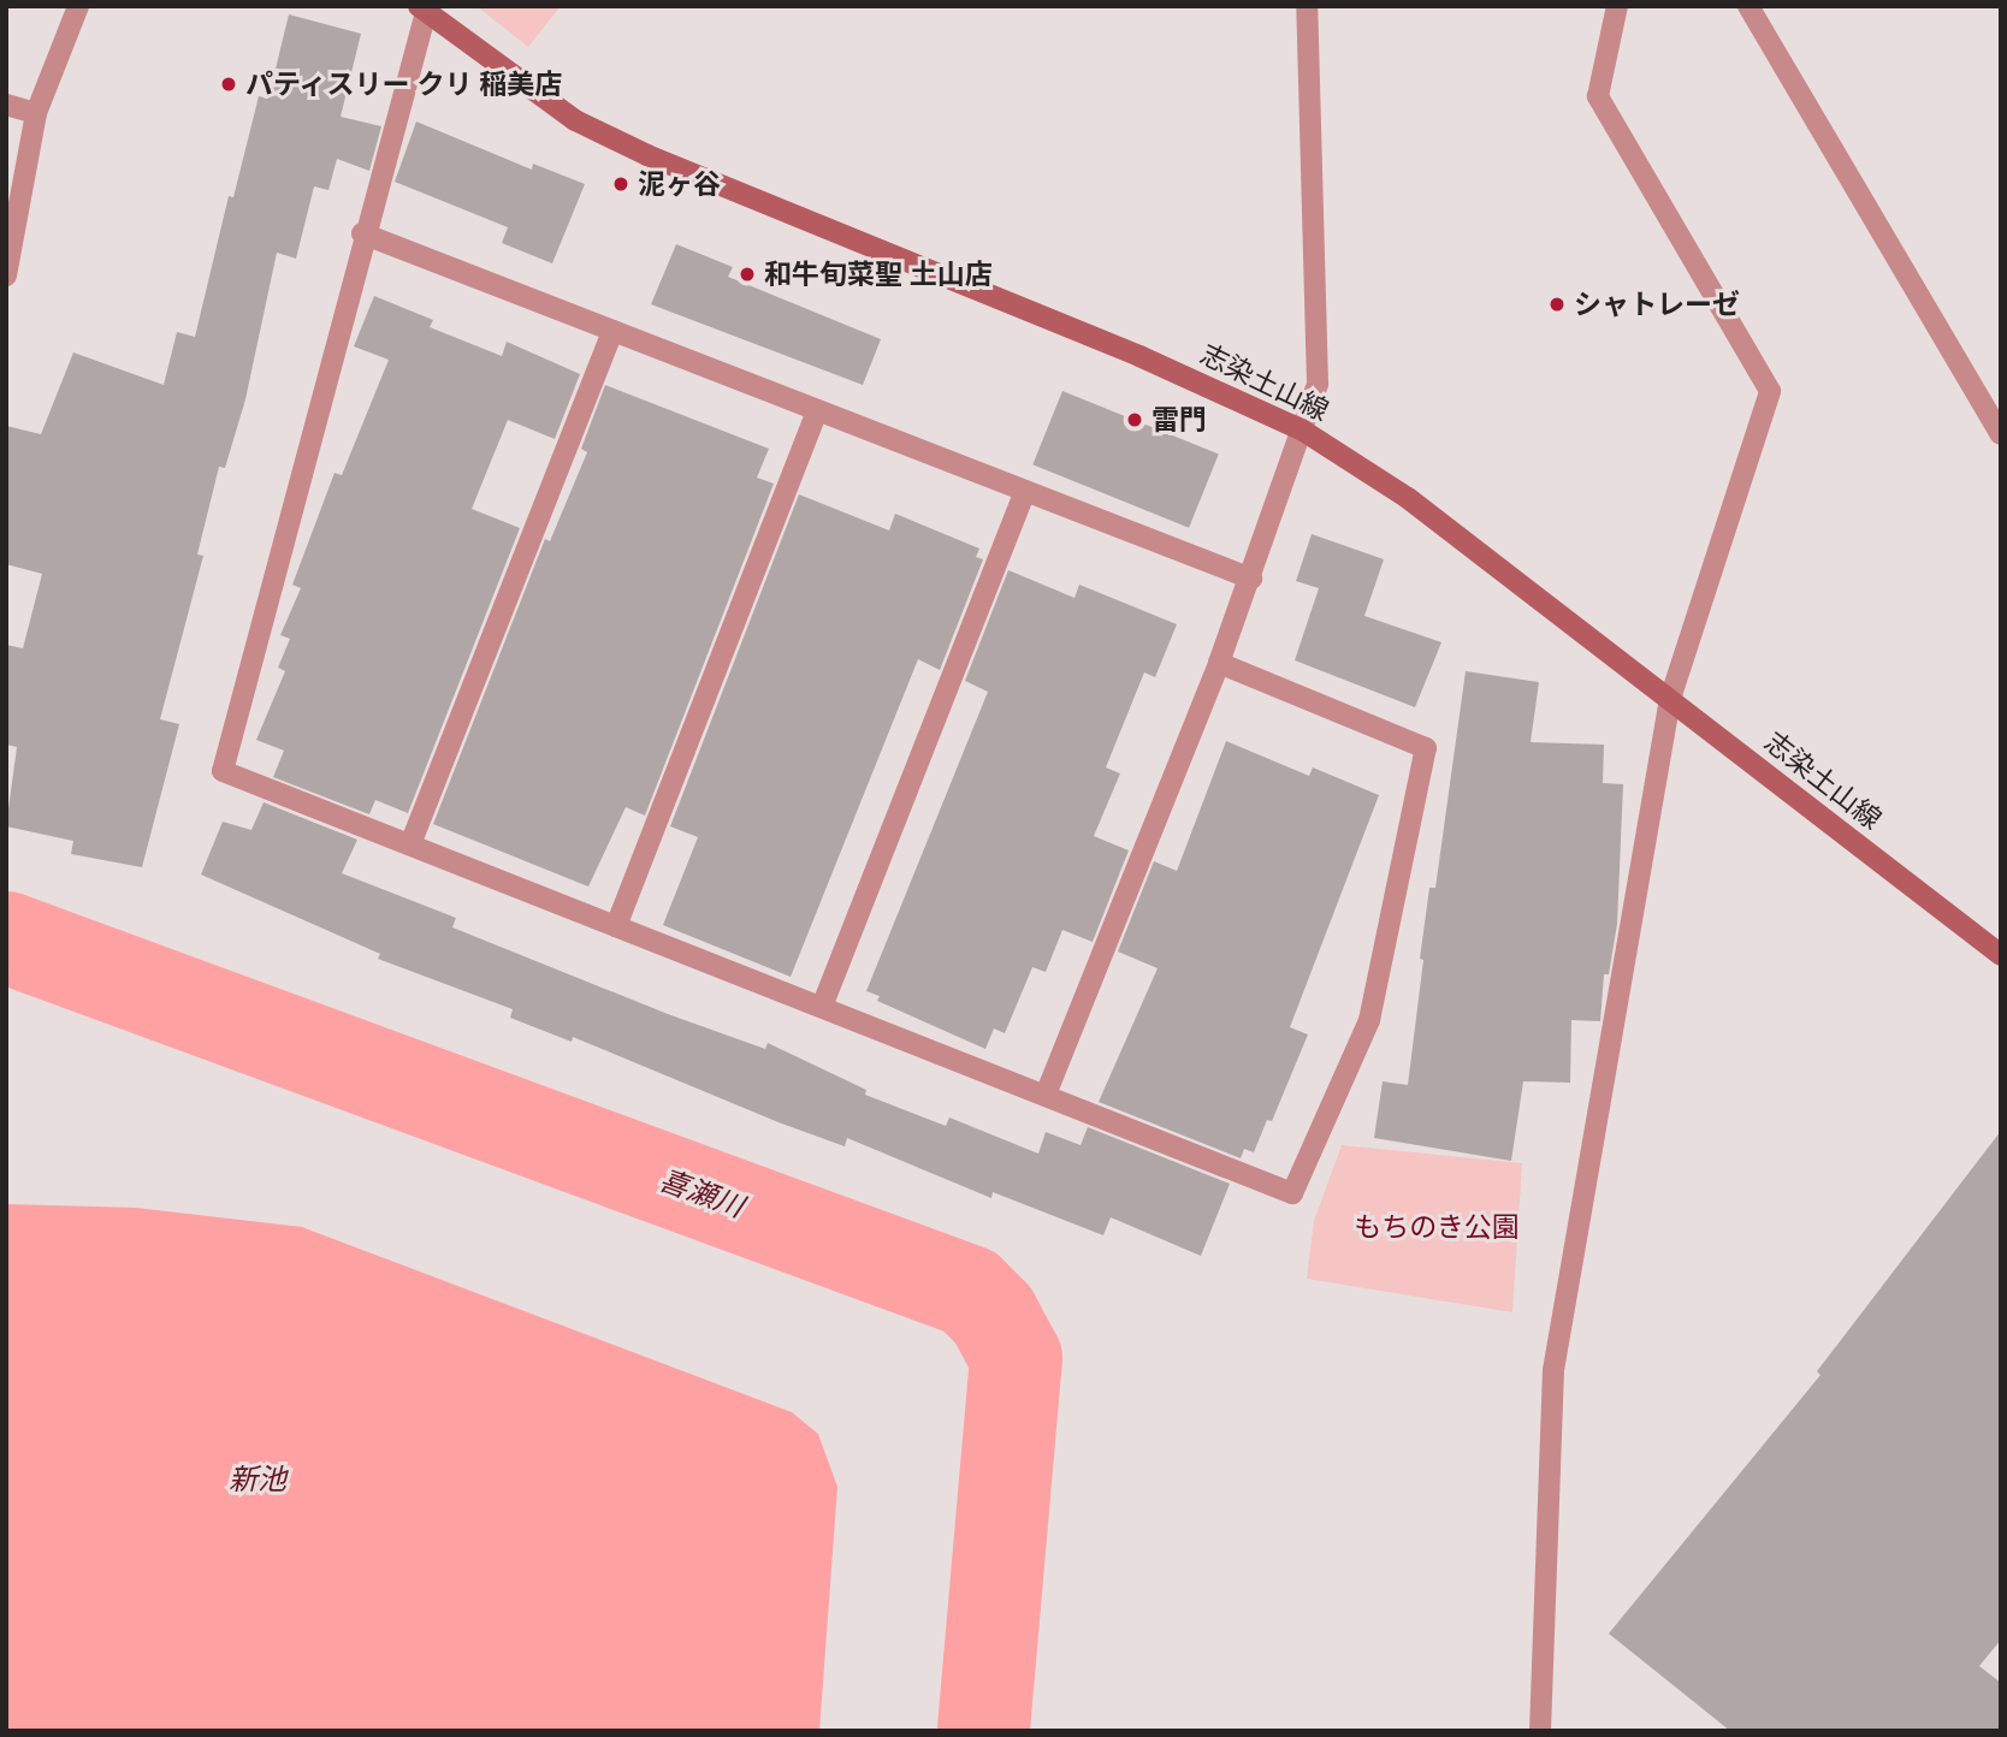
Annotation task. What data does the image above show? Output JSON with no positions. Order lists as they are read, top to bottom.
{
  "streets": {
    "main road": ["志染土山線"]
  },
  "water": ["喜瀬川", "新池"],
  "parks": ["もちのき公園"],
  "places": [
    "パティスリー クリ 稲美店",
    "泥ヶ谷",
    "和牛旬菜聖 土山店",
    "シャトレーゼ",
    "雷門"
  ]
}
